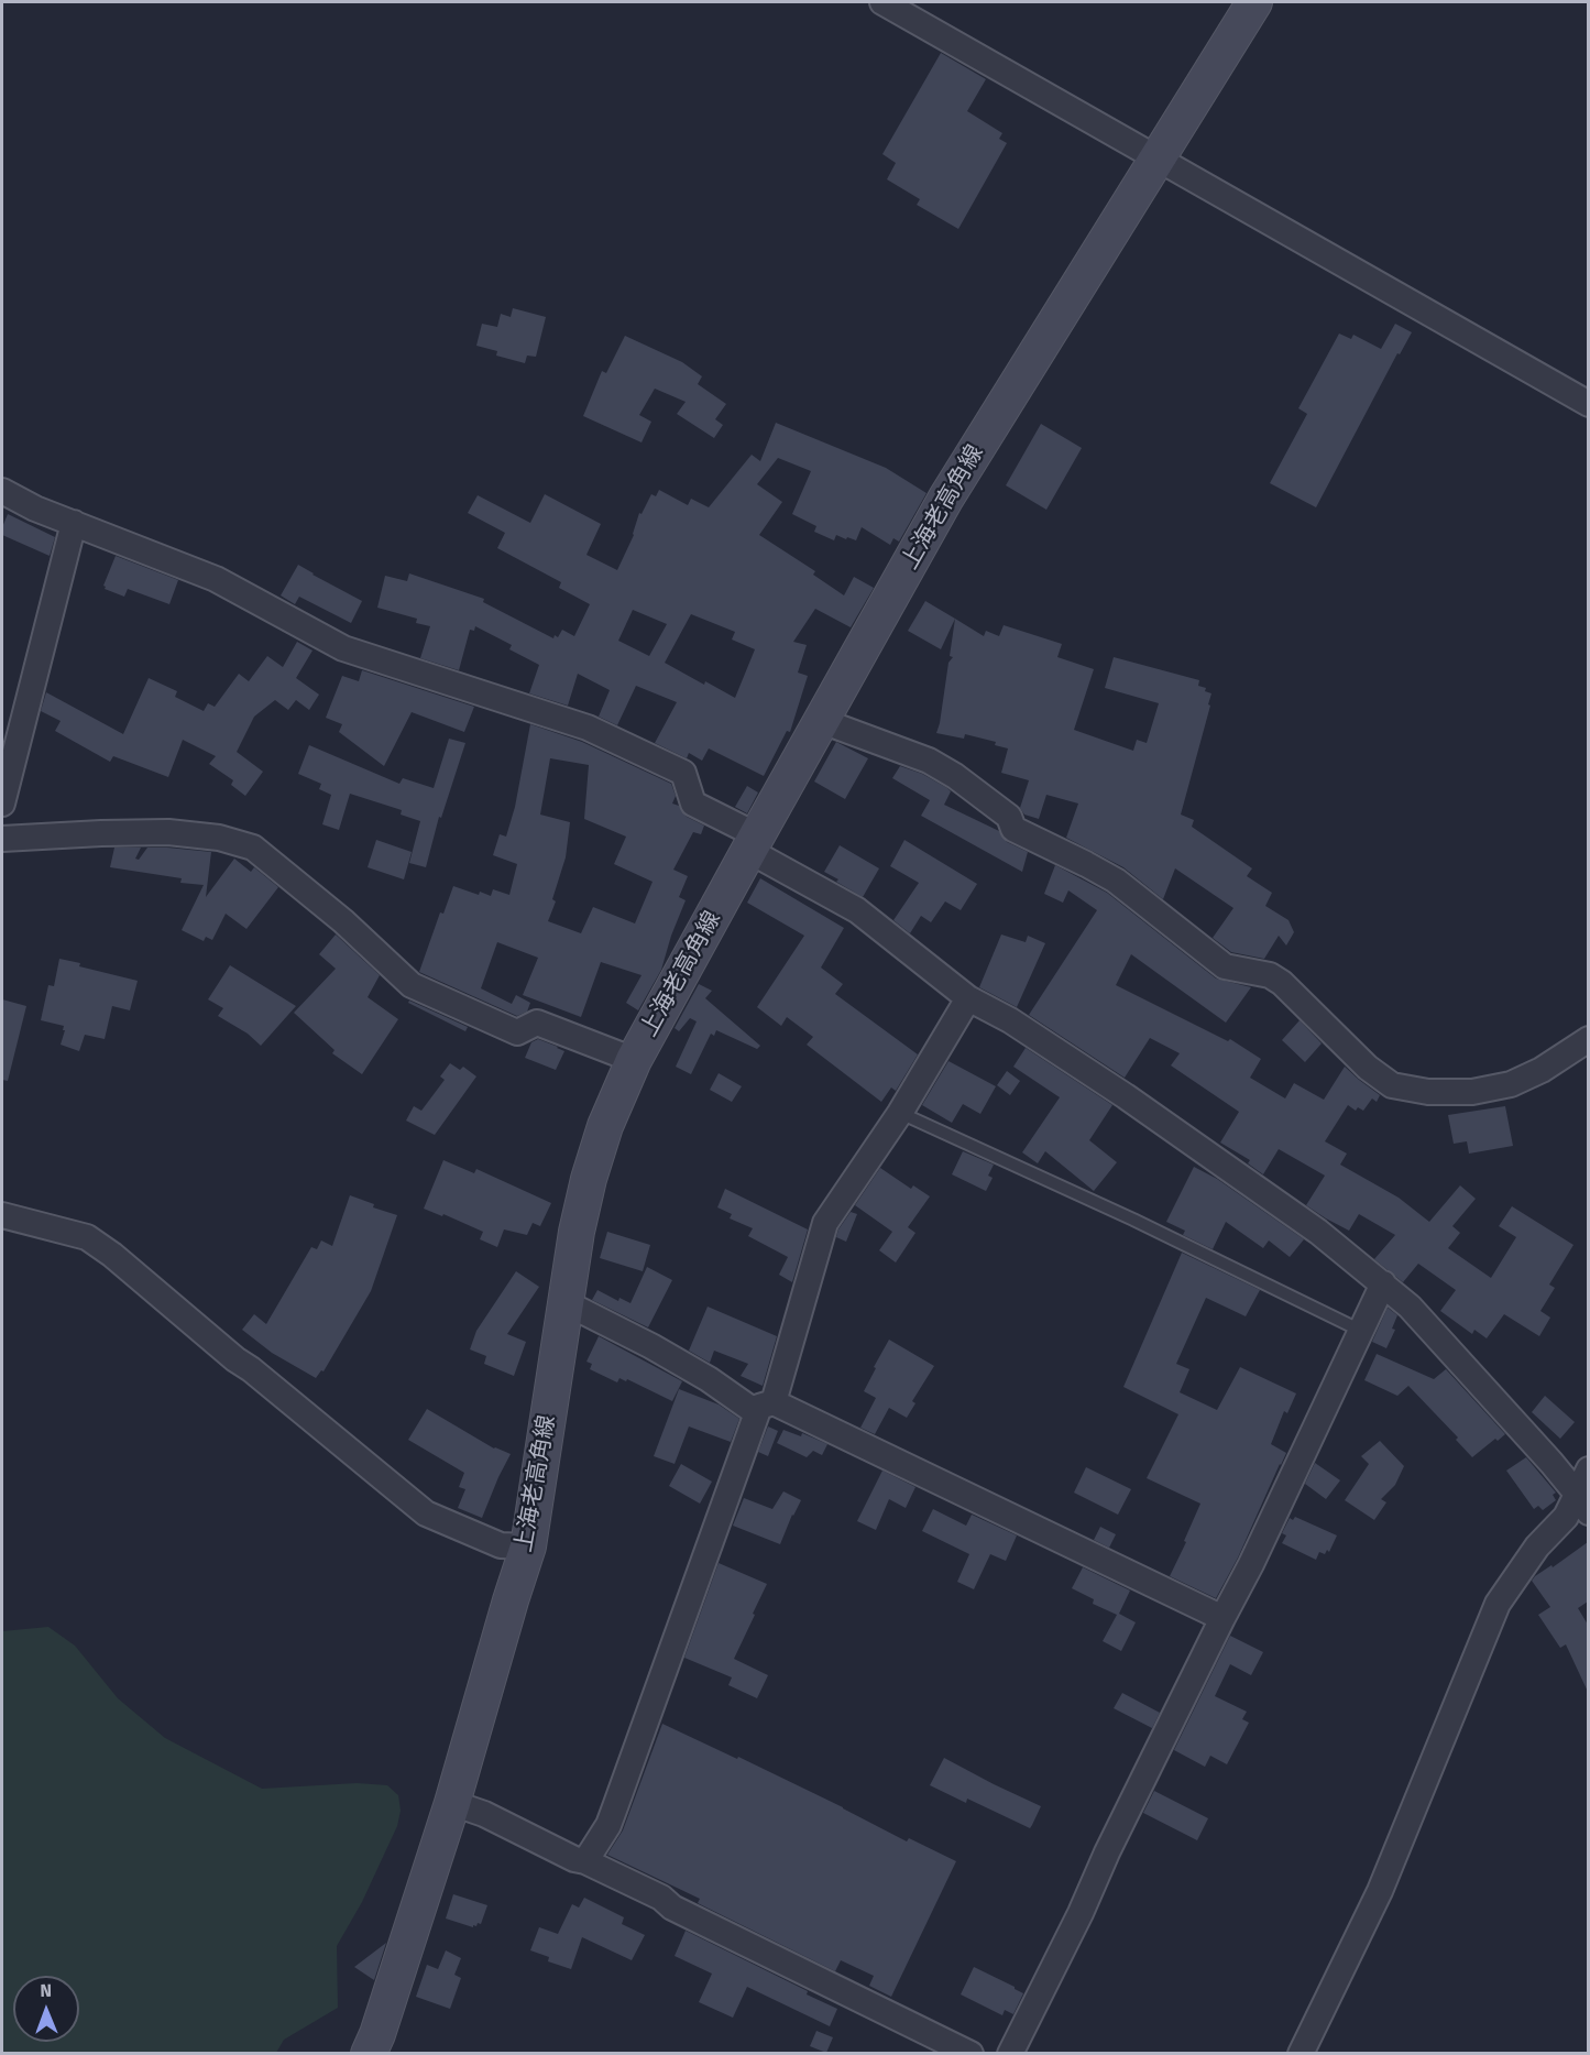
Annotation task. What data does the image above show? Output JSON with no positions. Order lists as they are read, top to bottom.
{
  "streets": {
    "main road": ["上海老高角線"]
  },
  "north": "top"
}
